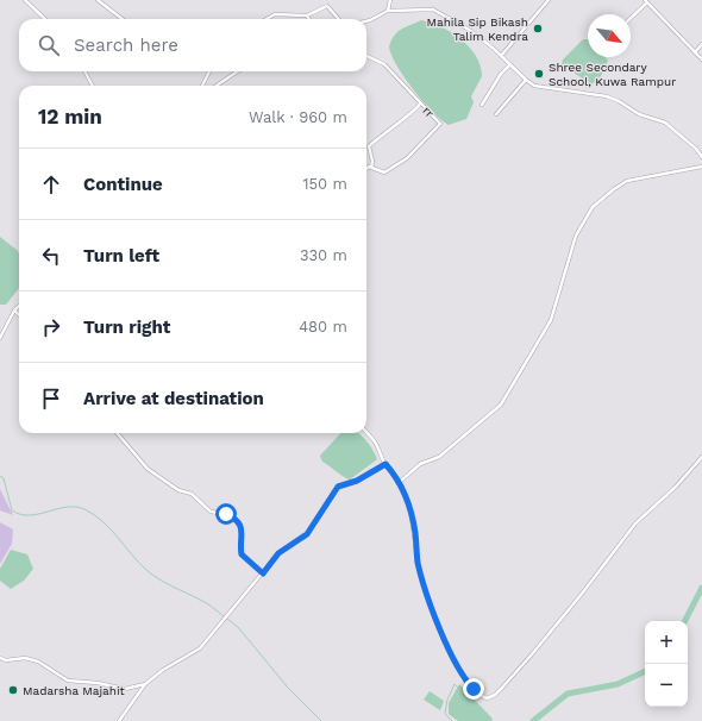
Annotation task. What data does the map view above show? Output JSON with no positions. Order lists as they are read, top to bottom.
{
  "streets": {
    "street": ["rr"]
  },
  "places": ["Mahila Sip Bikash Talim Kendra", "Shree Secondary School, Kuwa Rampur", "Madarsha Majahit"],
  "north": "bottom right",
  "page": {
    "search": "Search here",
    "heading": ["12 min", "Walk · 960 m"],
    "list": [
      ["Continue", "150 m"],
      ["Turn left", "330 m"],
      ["Turn right", "480 m"],
      "Arrive at destination"
    ],
    "map_buttons": ["+", "−"]
  }
}
